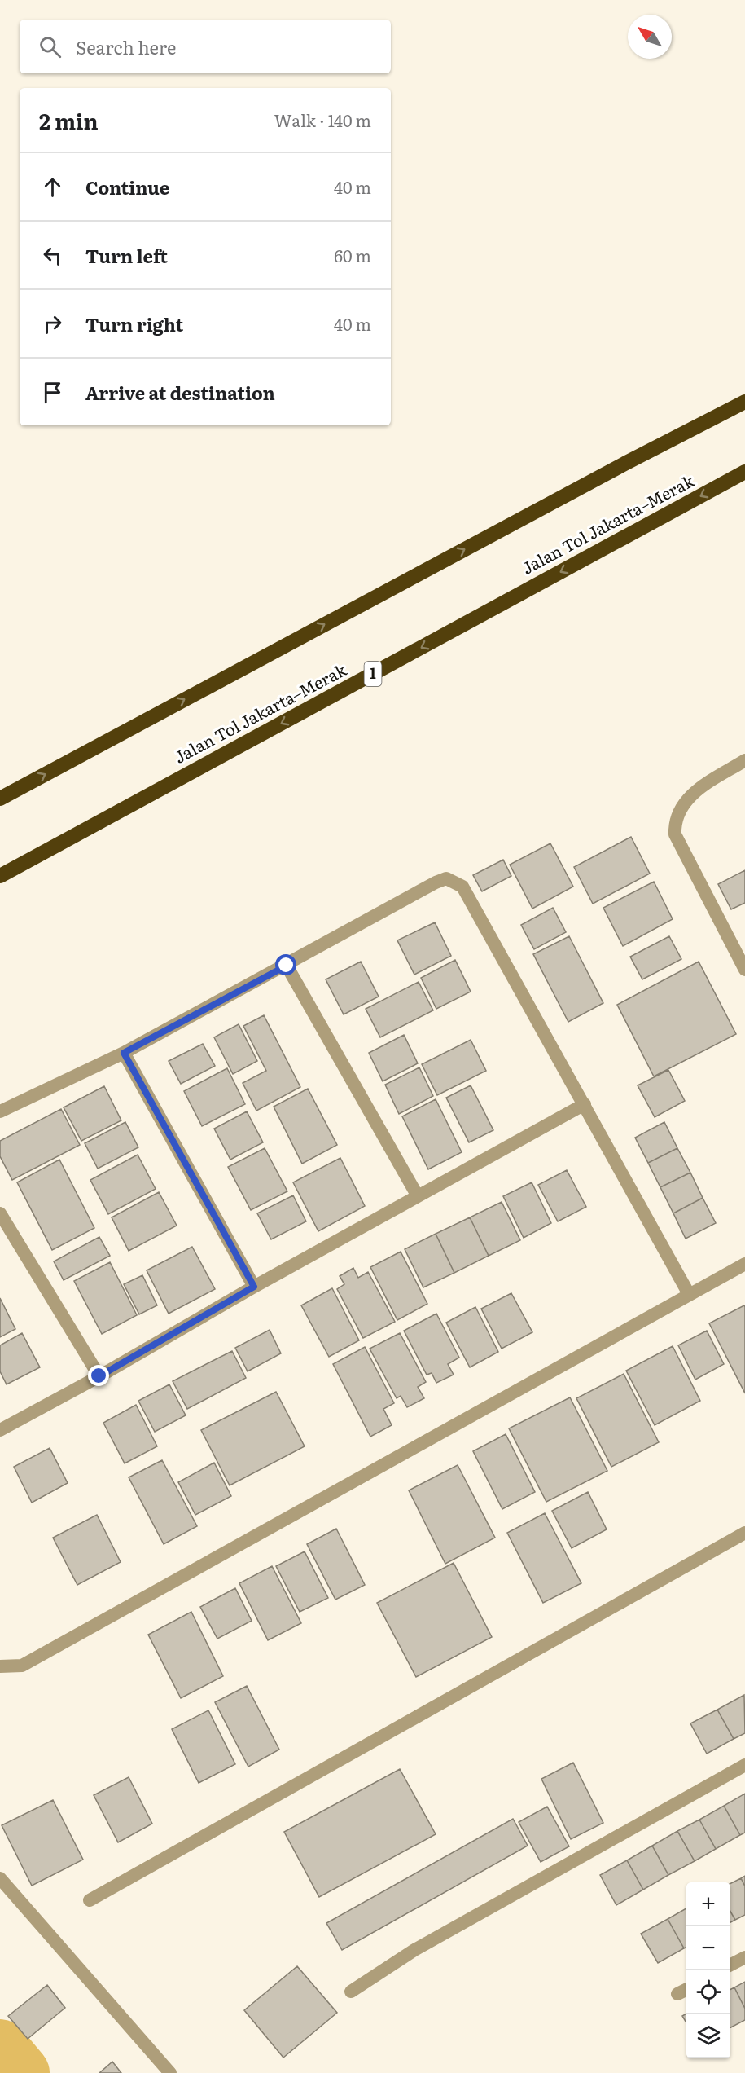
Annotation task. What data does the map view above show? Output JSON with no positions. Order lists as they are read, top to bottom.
{
  "streets": {
    "highway": ["Jalan Tol Jakarta–Merak", "1"]
  },
  "north": "top left",
  "page": {
    "search": "Search here",
    "heading": ["2 min", "Walk · 140 m"],
    "list": [
      ["Continue", "40 m"],
      ["Turn left", "60 m"],
      ["Turn right", "40 m"],
      "Arrive at destination"
    ],
    "map_buttons": ["+", "−"]
  }
}
